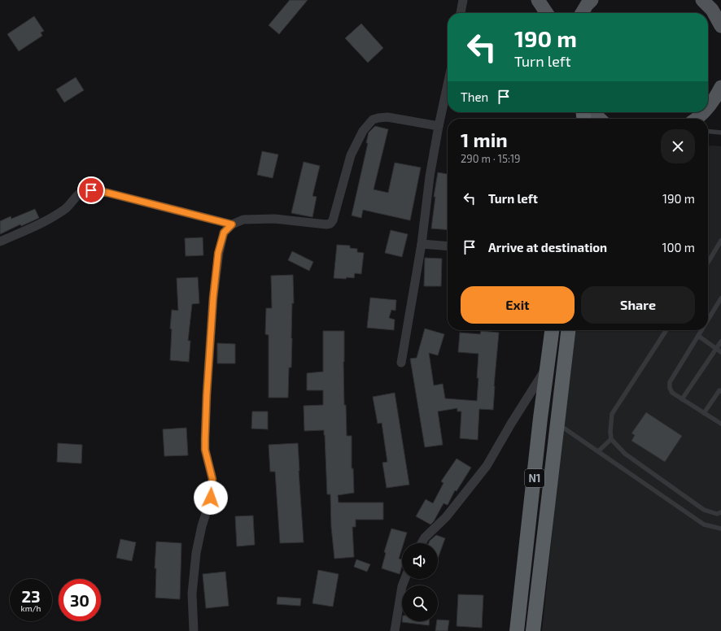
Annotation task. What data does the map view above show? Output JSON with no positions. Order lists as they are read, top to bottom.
{
  "streets": {
    "highway": ["N1"]
  },
  "page": {
    "turn": ["190 m", "Turn left"],
    "then": "Then",
    "heading": ["1 min", "290 m · 15:19"],
    "list": [
      {
        "name": "Turn left",
        "value": "190 m"
      },
      {
        "name": "Arrive at destination",
        "value": "100 m"
      }
    ],
    "buttons": ["Exit", "Share"],
    "speed": "23 km/h",
    "limit": "30"
  }
}
